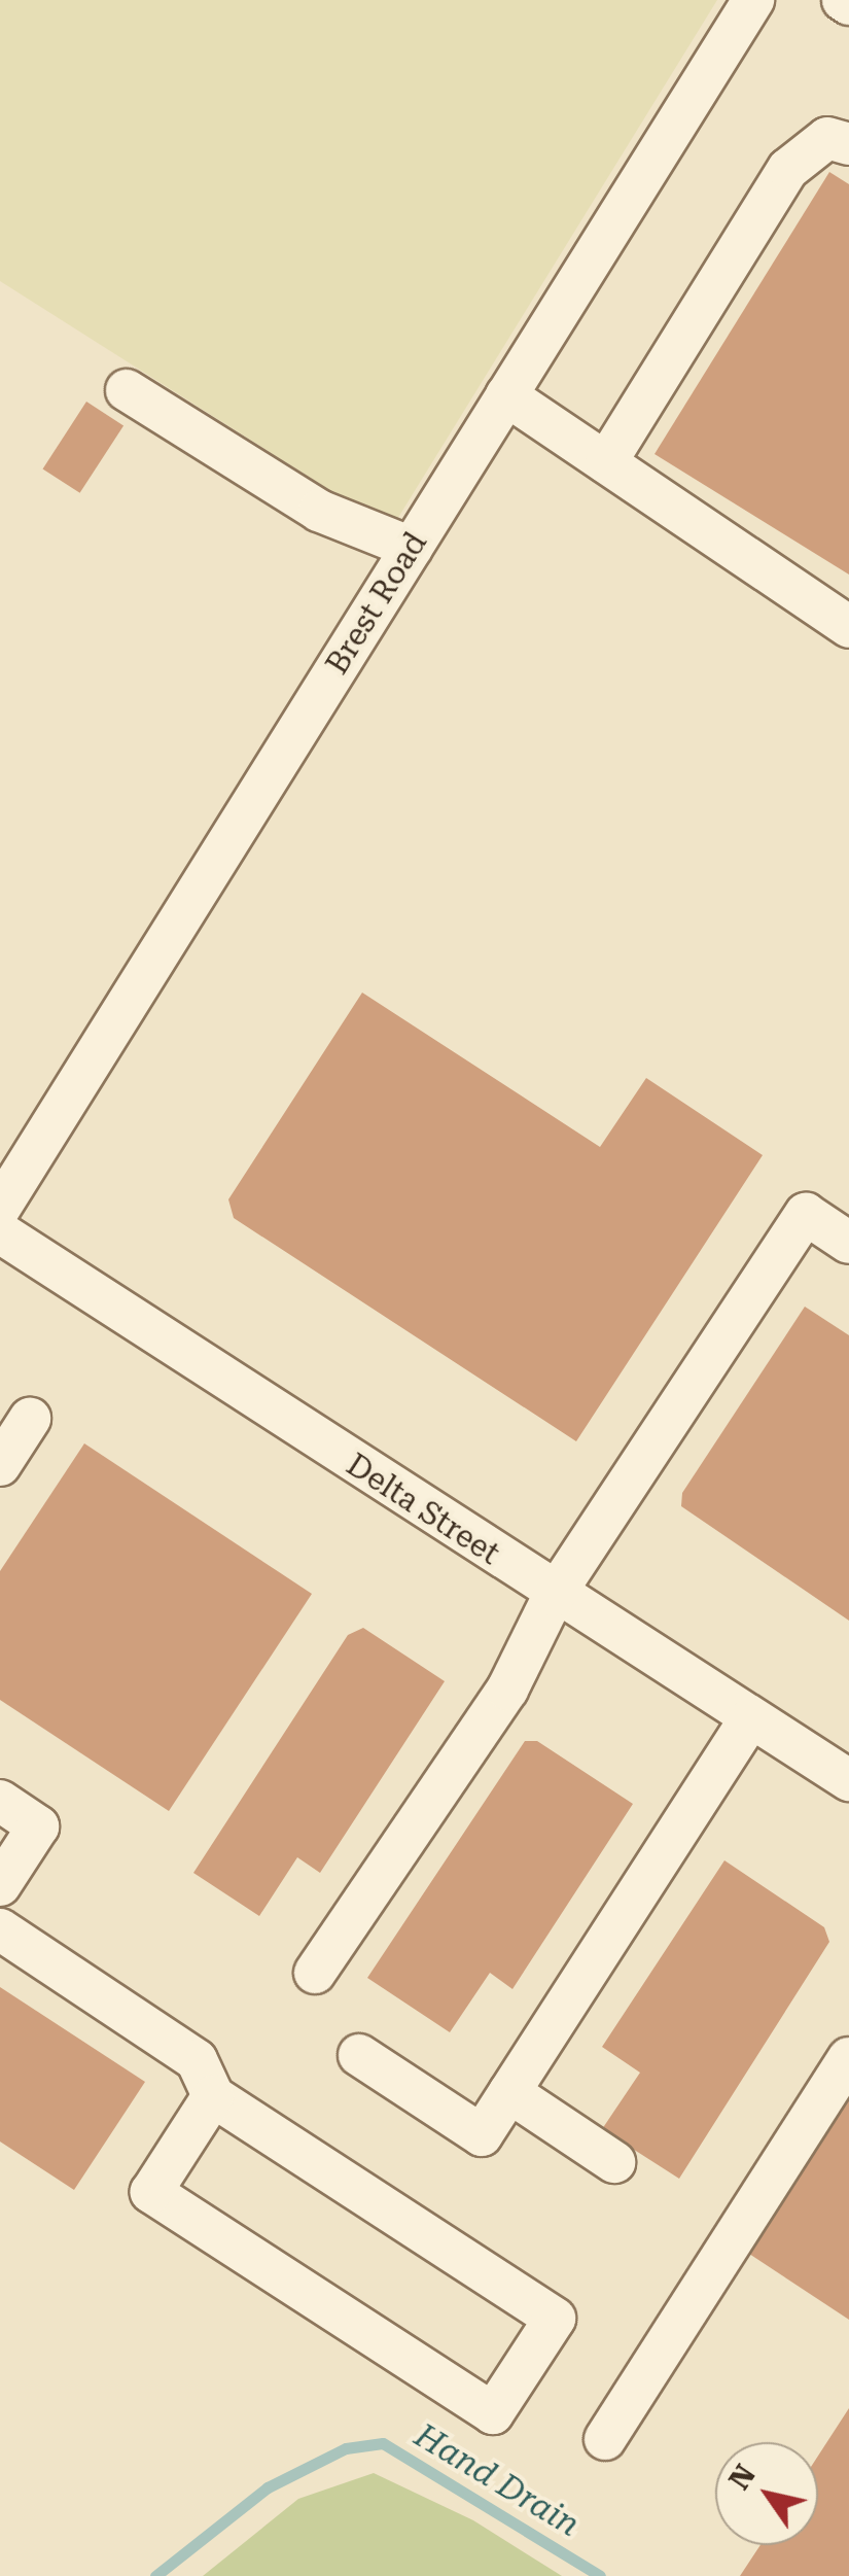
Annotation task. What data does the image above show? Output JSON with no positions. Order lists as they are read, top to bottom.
{
  "streets": {
    "street": ["Brest Road", "Delta Street"]
  },
  "crossings": [
    ["Brest Road", "Delta Street"]
  ],
  "water": ["Hand Drain"],
  "north": "top left"
}
